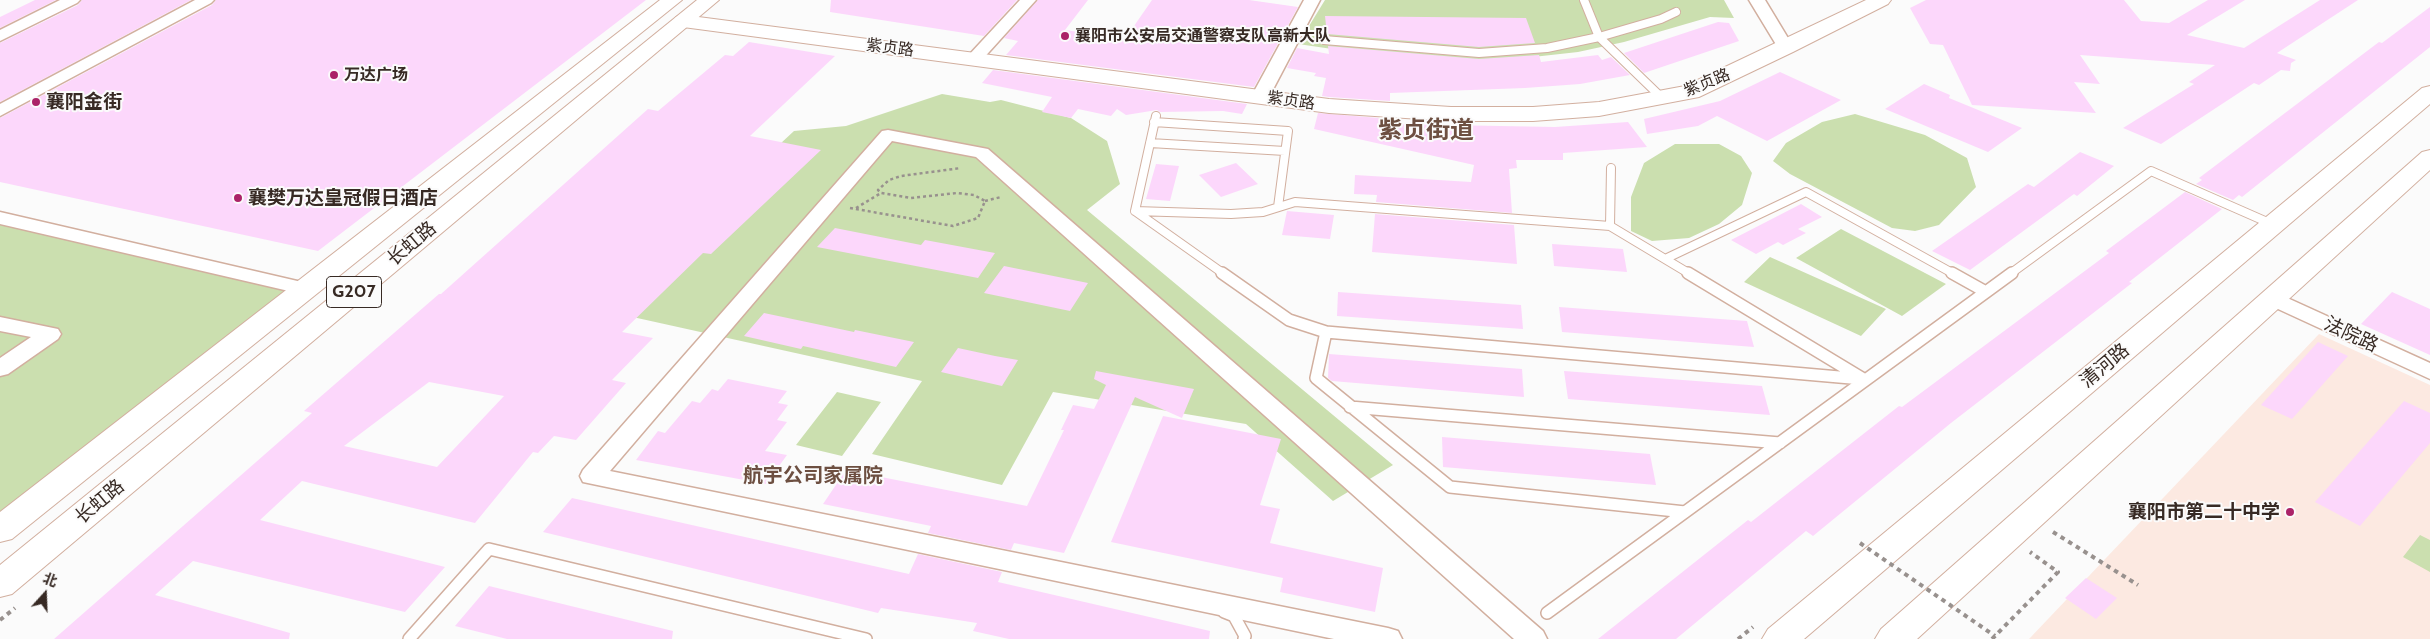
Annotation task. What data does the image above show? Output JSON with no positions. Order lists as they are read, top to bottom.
{
  "streets": {
    "main road": [
      "紫贞路",
      "长虹路",
      "G207",
      "清河路"
    ],
    "street": ["法院路"]
  },
  "crossings": [
    ["紫贞路", "长虹路"]
  ],
  "districts": ["紫贞街道", "航宇公司家属院"],
  "places": [
    "襄阳市公安局交通警察支队高新大队",
    "万达广场",
    "襄阳金街",
    "襄樊万达皇冠假日酒店",
    "襄阳市第二十中学"
  ],
  "north": "top"
}
